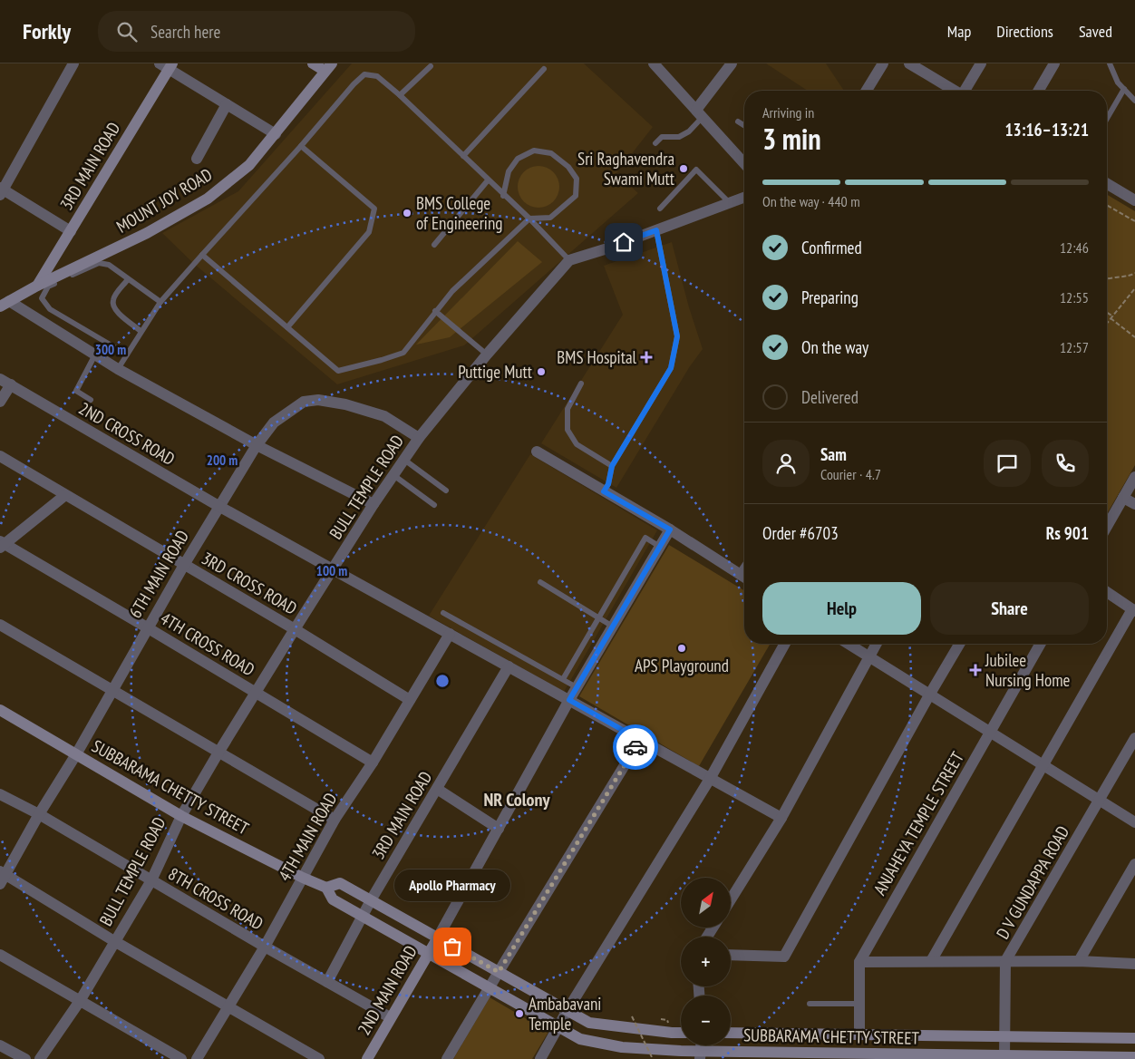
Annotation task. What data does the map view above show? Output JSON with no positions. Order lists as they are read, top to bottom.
{
  "streets": {
    "main road": [
      "3RD MAIN ROAD",
      "MOUNT JOY ROAD",
      "SUBBARAMA CHETTY STREET",
      "2ND MAIN ROAD"
    ],
    "street": [
      "2ND CROSS ROAD",
      "BULL TEMPLE ROAD",
      "6TH MAIN ROAD",
      "3RD CROSS ROAD",
      "4TH CROSS ROAD",
      "ANJAHEYA TEMPLE STREET",
      "4TH MAIN ROAD",
      "D V GUNDAPPA ROAD",
      "8TH CROSS ROAD"
    ]
  },
  "crossings": [
    ["3RD MAIN ROAD", "MOUNT JOY ROAD"],
    ["3RD MAIN ROAD", "2ND CROSS ROAD"],
    ["3RD MAIN ROAD", "SUBBARAMA CHETTY STREET"],
    ["3RD MAIN ROAD", "8TH CROSS ROAD"],
    ["2ND CROSS ROAD", "BULL TEMPLE ROAD"],
    ["2ND CROSS ROAD", "6TH MAIN ROAD"],
    ["2ND CROSS ROAD", "4TH MAIN ROAD"],
    ["2ND CROSS ROAD", "2ND MAIN ROAD"],
    ["BULL TEMPLE ROAD", "6TH MAIN ROAD"],
    ["BULL TEMPLE ROAD", "3RD CROSS ROAD"],
    ["BULL TEMPLE ROAD", "4TH CROSS ROAD"],
    ["BULL TEMPLE ROAD", "SUBBARAMA CHETTY STREET"],
    ["BULL TEMPLE ROAD", "8TH CROSS ROAD"],
    ["6TH MAIN ROAD", "3RD CROSS ROAD"],
    ["6TH MAIN ROAD", "4TH CROSS ROAD"],
    ["6TH MAIN ROAD", "SUBBARAMA CHETTY STREET"],
    ["6TH MAIN ROAD", "8TH CROSS ROAD"],
    ["3RD CROSS ROAD", "4TH MAIN ROAD"],
    ["4TH CROSS ROAD", "4TH MAIN ROAD"],
    ["SUBBARAMA CHETTY STREET", "ANJAHEYA TEMPLE STREET"],
    ["SUBBARAMA CHETTY STREET", "4TH MAIN ROAD"],
    ["SUBBARAMA CHETTY STREET", "D V GUNDAPPA ROAD"],
    ["SUBBARAMA CHETTY STREET", "2ND MAIN ROAD"],
    ["4TH MAIN ROAD", "8TH CROSS ROAD"],
    ["8TH CROSS ROAD", "2ND MAIN ROAD"]
  ],
  "districts": ["NR Colony"],
  "places": {
    "other": [
      "Sri Raghavendra Swami Mutt",
      "BMS College of Engineering",
      "Puttige Mutt",
      "APS Playground",
      "Apollo Pharmacy",
      "Ambabavani Temple"
    ],
    "health": ["BMS Hospital", "Jubilee Nursing Home"]
  },
  "north": "top right",
  "page": {
    "header": "Forkly",
    "search": "Search here",
    "nav": ["Map", "Directions", "Saved"],
    "heading": ["3 min", "Arriving in", "13:16–13:21"],
    "panel": [
      "Sam",
      "Courier · 4.7",
      "Order #6703",
      "Rs 901"
    ],
    "bar": "On the way · 440 m",
    "list": [
      ["Confirmed", "12:46"],
      ["Preparing", "12:55"],
      ["On the way", "12:57"],
      "Delivered"
    ],
    "buttons": ["Help", "Share"],
    "bubble": "Apollo Pharmacy",
    "map_buttons": ["+", "−"]
  },
  "rings": ["300 m", "200 m", "100 m"]
}
